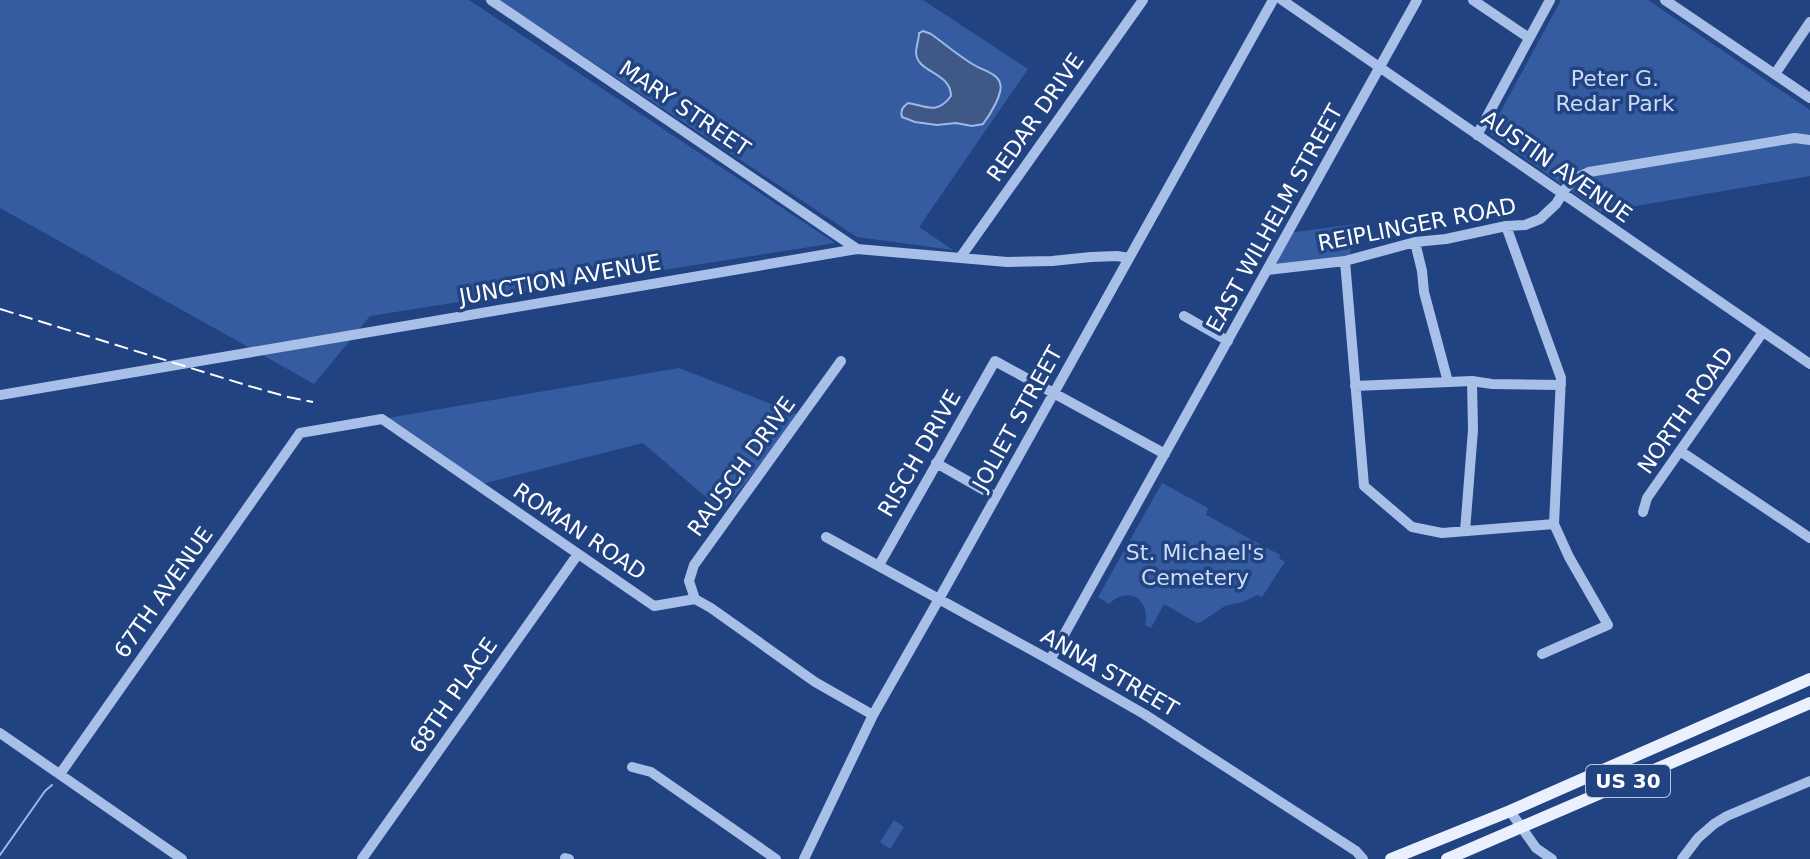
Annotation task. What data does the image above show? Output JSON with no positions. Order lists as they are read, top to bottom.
{
  "streets": {
    "main road": ["US 30"],
    "street": [
      "MARY STREET",
      "REDAR DRIVE",
      "AUSTIN AVENUE",
      "EAST WILHELM STREET",
      "REIPLINGER ROAD",
      "JUNCTION AVENUE",
      "NORTH ROAD",
      "JOLIET STREET",
      "RISCH DRIVE",
      "RAUSCH DRIVE",
      "ROMAN ROAD",
      "67TH AVENUE",
      "ANNA STREET",
      "68TH PLACE"
    ]
  },
  "crossings": [
    ["MARY STREET", "JUNCTION AVENUE"],
    ["REDAR DRIVE", "JUNCTION AVENUE"],
    ["AUSTIN AVENUE", "EAST WILHELM STREET"],
    ["AUSTIN AVENUE", "REIPLINGER ROAD"],
    ["AUSTIN AVENUE", "NORTH ROAD"],
    ["EAST WILHELM STREET", "REIPLINGER ROAD"],
    ["EAST WILHELM STREET", "ANNA STREET"],
    ["JUNCTION AVENUE", "JOLIET STREET"],
    ["JOLIET STREET", "RISCH DRIVE"],
    ["JOLIET STREET", "ANNA STREET"],
    ["RISCH DRIVE", "ANNA STREET"],
    ["RAUSCH DRIVE", "ROMAN ROAD"],
    ["ROMAN ROAD", "67TH AVENUE"],
    ["ROMAN ROAD", "68TH PLACE"]
  ],
  "parks": ["Peter G. Redar Park", "St. Michael's Cemetery"]
}
